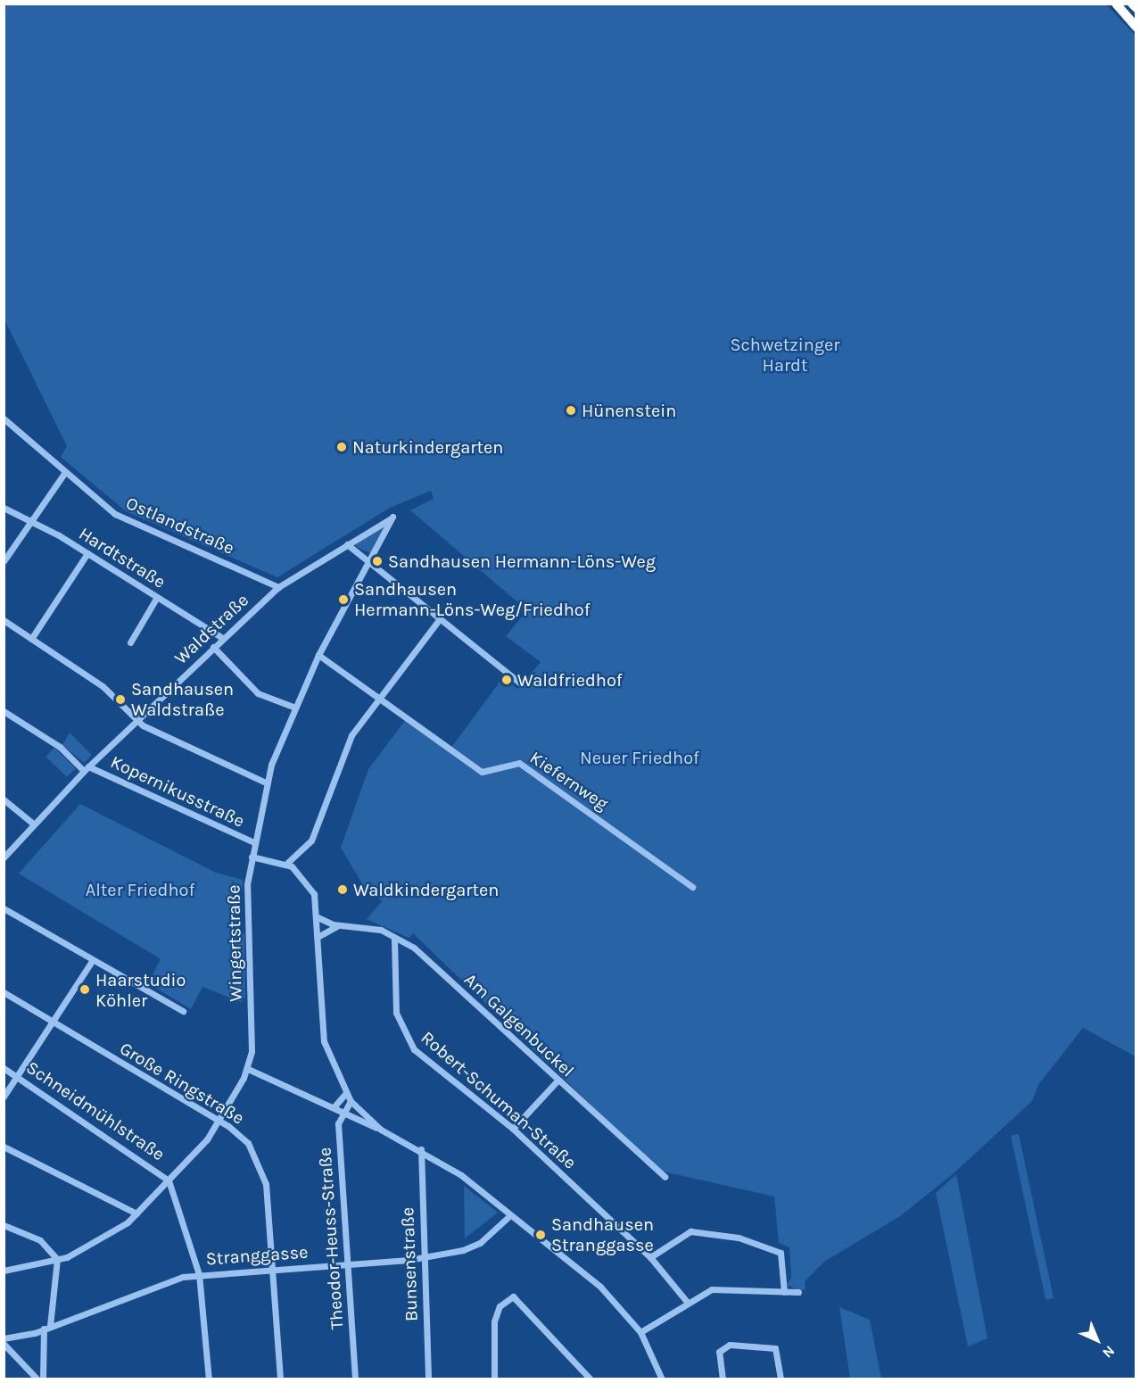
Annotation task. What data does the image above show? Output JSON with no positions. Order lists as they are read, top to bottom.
{
  "streets": {
    "street": [
      "Ostlandstraße",
      "Hardtstraße",
      "Waldstraße",
      "Kiefernweg",
      "Kopernikusstraße",
      "Wingertstraße",
      "Am Galgenbuckel",
      "Große Ringstraße",
      "Robert-Schuman-Straße",
      "Schneidmühlstraße",
      "Theodor-Heuss-Straße",
      "Stranggasse",
      "Bunsenstraße"
    ]
  },
  "crossings": [
    ["Ostlandstraße", "Waldstraße"],
    ["Hardtstraße", "Waldstraße"],
    ["Waldstraße", "Kopernikusstraße"],
    ["Waldstraße", "Wingertstraße"],
    ["Kiefernweg", "Wingertstraße"],
    ["Kopernikusstraße", "Wingertstraße"],
    ["Wingertstraße", "Große Ringstraße"],
    ["Wingertstraße", "Schneidmühlstraße"],
    ["Am Galgenbuckel", "Robert-Schuman-Straße"],
    ["Große Ringstraße", "Stranggasse"],
    ["Theodor-Heuss-Straße", "Stranggasse"],
    ["Stranggasse", "Bunsenstraße"]
  ],
  "parks": ["Schwetzinger Hardt", "Neuer Friedhof", "Alter Friedhof"],
  "places": [
    "Hünenstein",
    "Naturkindergarten",
    "Sandhausen Hermann-Löns-Weg",
    "Sandhausen Hermann-Löns-Weg/Friedhof",
    "Waldfriedhof",
    "Sandhausen Waldstraße",
    "Waldkindergarten",
    "Haarstudio Köhler",
    "Sandhausen Stranggasse"
  ],
  "north": "bottom right"
}
